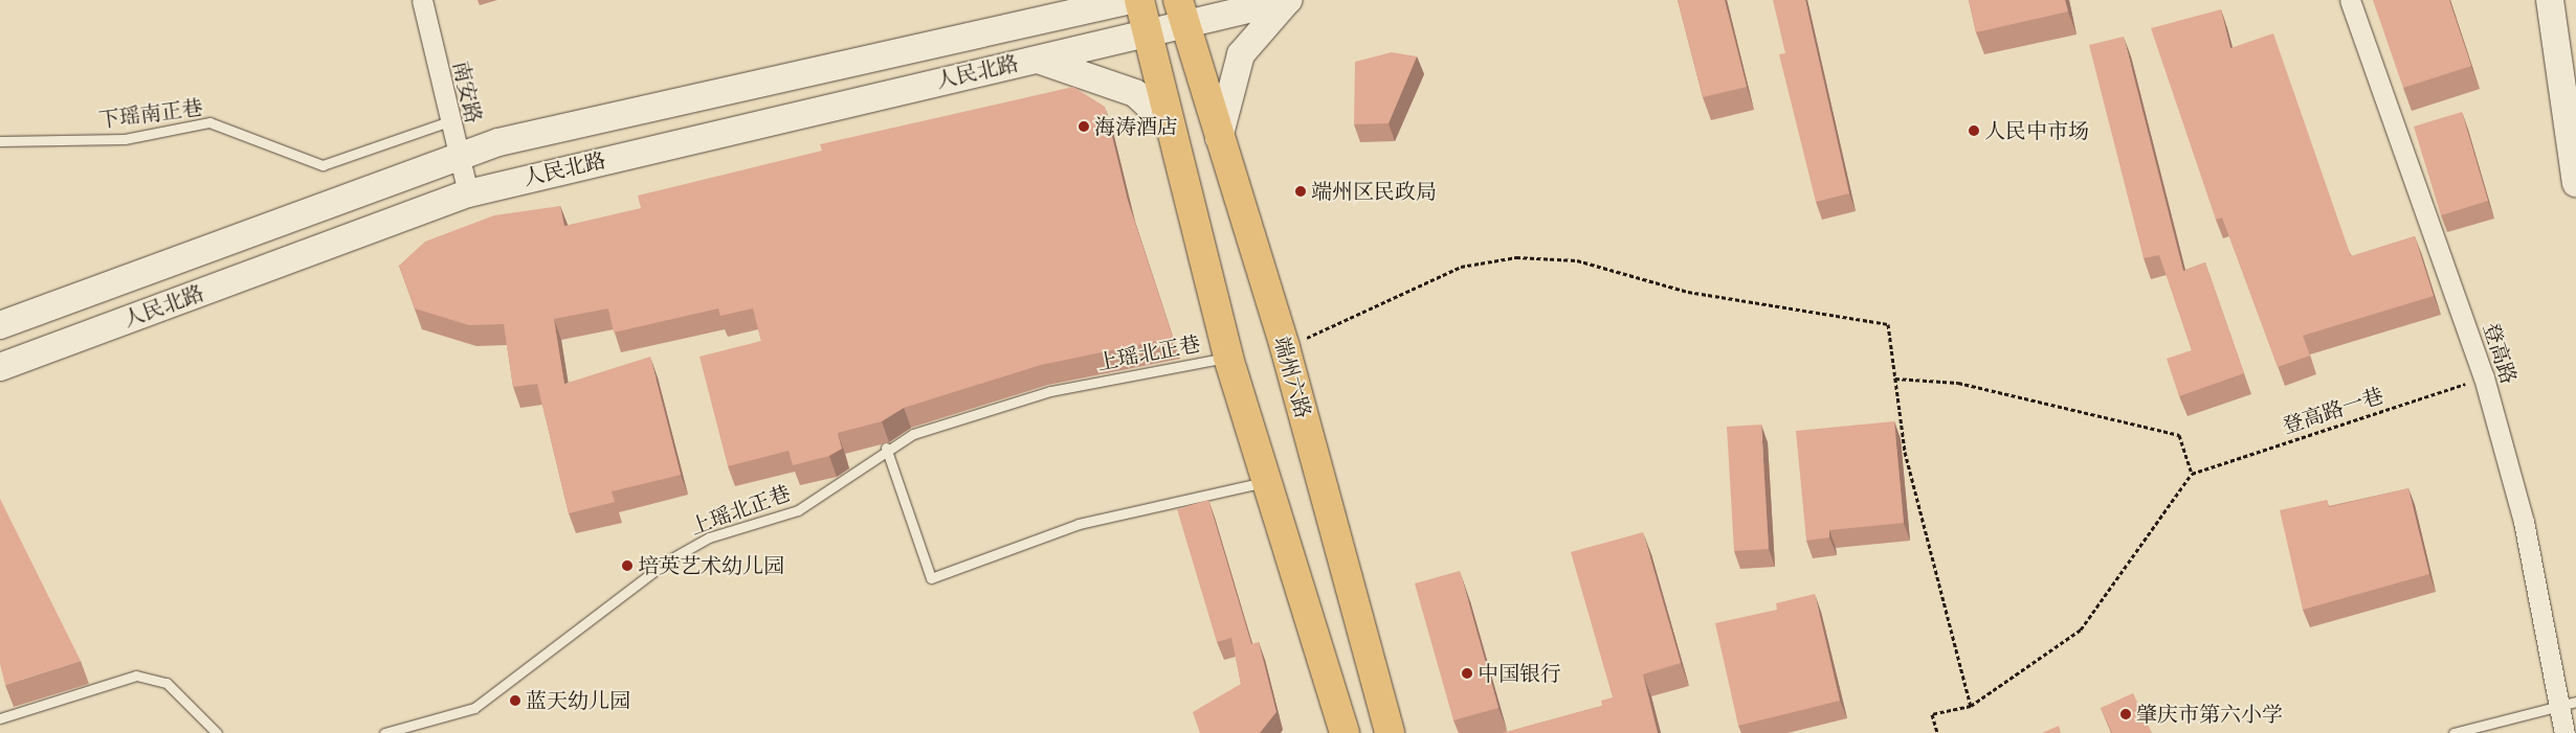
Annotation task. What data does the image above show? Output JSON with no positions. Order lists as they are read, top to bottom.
{
  "streets": {
    "main road": ["人民北路", "端州六路"],
    "street": ["南安路", "登高路"],
    "lane": ["下瑶南正巷", "上瑶北正巷"],
    "path": ["登高路一巷"]
  },
  "crossings": [
    ["人民北路", "南安路"],
    ["人民北路", "端州六路"],
    ["南安路", "下瑶南正巷"],
    ["登高路", "登高路一巷"]
  ],
  "places": [
    "海涛酒店",
    "人民中市场",
    "端州区民政局",
    "培英艺术幼儿园",
    "中国银行",
    "蓝天幼儿园",
    "肇庆市第六小学"
  ]
}
